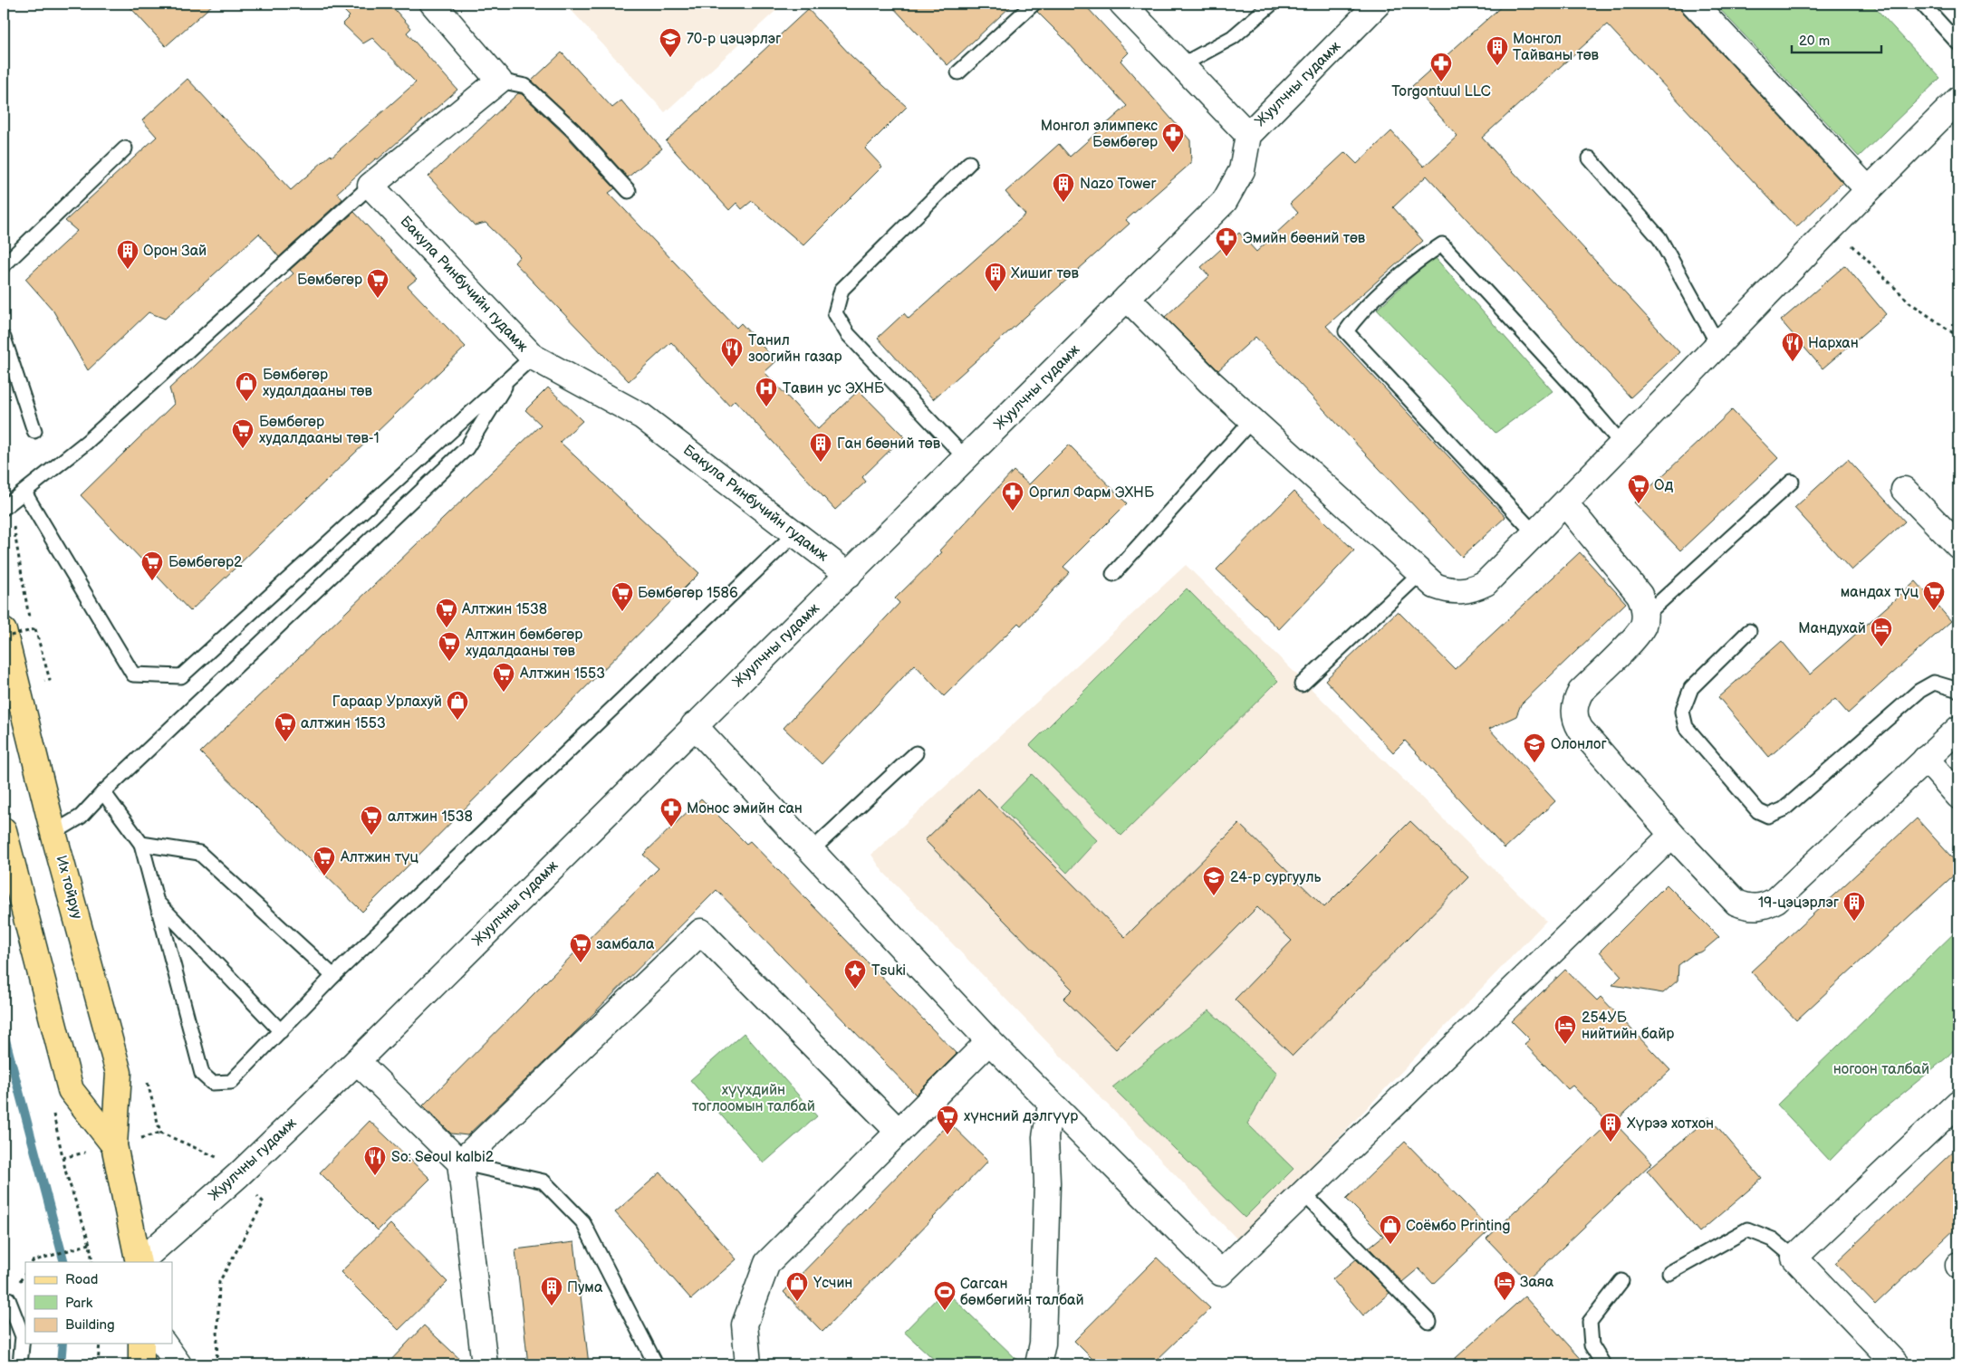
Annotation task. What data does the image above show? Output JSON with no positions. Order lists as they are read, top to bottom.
{
  "streets": {
    "main road": ["Их тойруу"],
    "street": ["Жуулчны гудамж", "Бакула Ринбучийн гудамж"]
  },
  "crossings": [
    ["Жуулчны гудамж", "Бакула Ринбучийн гудамж"]
  ],
  "parks": ["ногоон талбай", "хүүхдийн тоглоомын талбай"],
  "places": {
    "school or university": ["70-р цэцэрлэг", "Олонлог", "24-р сургууль"],
    "building": [
      "Монгол Тайваны төв",
      "Nazo Tower",
      "Орон Зай",
      "Хишиг төв",
      "Ган бөөний төв",
      "19-цэцэрлэг",
      "Хүрээ хотхон",
      "Пума"
    ],
    "pharmacy": [
      "Torgontuul LLC",
      "Монгол элимпекс Бөмбөгөр",
      "Эмийн бөөний төв",
      "Оргил Фарм ЭХНБ",
      "Монос эмийн сан"
    ],
    "supermarket": [
      "Бөмбөгөр",
      "Бөмбөгөр худалдааны төв-1",
      "Од",
      "Бөмбөгөр2",
      "мандах түц",
      "Бөмбөгөр 1586",
      "Алтжин 1538",
      "Алтжин бөмбөгөр худалдааны төв",
      "Алтжин 1553",
      "алтжин 1553",
      "алтжин 1538",
      "Алтжин түц",
      "замбала",
      "хүнсний дэлгүүр"
    ],
    "restaurant": ["Нархан", "Танил зоогийн газар", "So: Seoul kalbi2"],
    "shop": [
      "Бөмбөгөр худалдааны төв",
      "Гараар Урлахуй",
      "Соёмбо Printing",
      "Үсчин"
    ],
    "hospital": ["Тавин ус ЭХНБ"],
    "hotel": ["Мандухай", "254УБ нийтийн байр", "Заяа"],
    "place": ["Tsuki"],
    "sports": ["Сагсан бөмбөгийн талбай"]
  },
  "legend": ["Road", "Park", "Building"],
  "scale_bar": "20 m"
}
